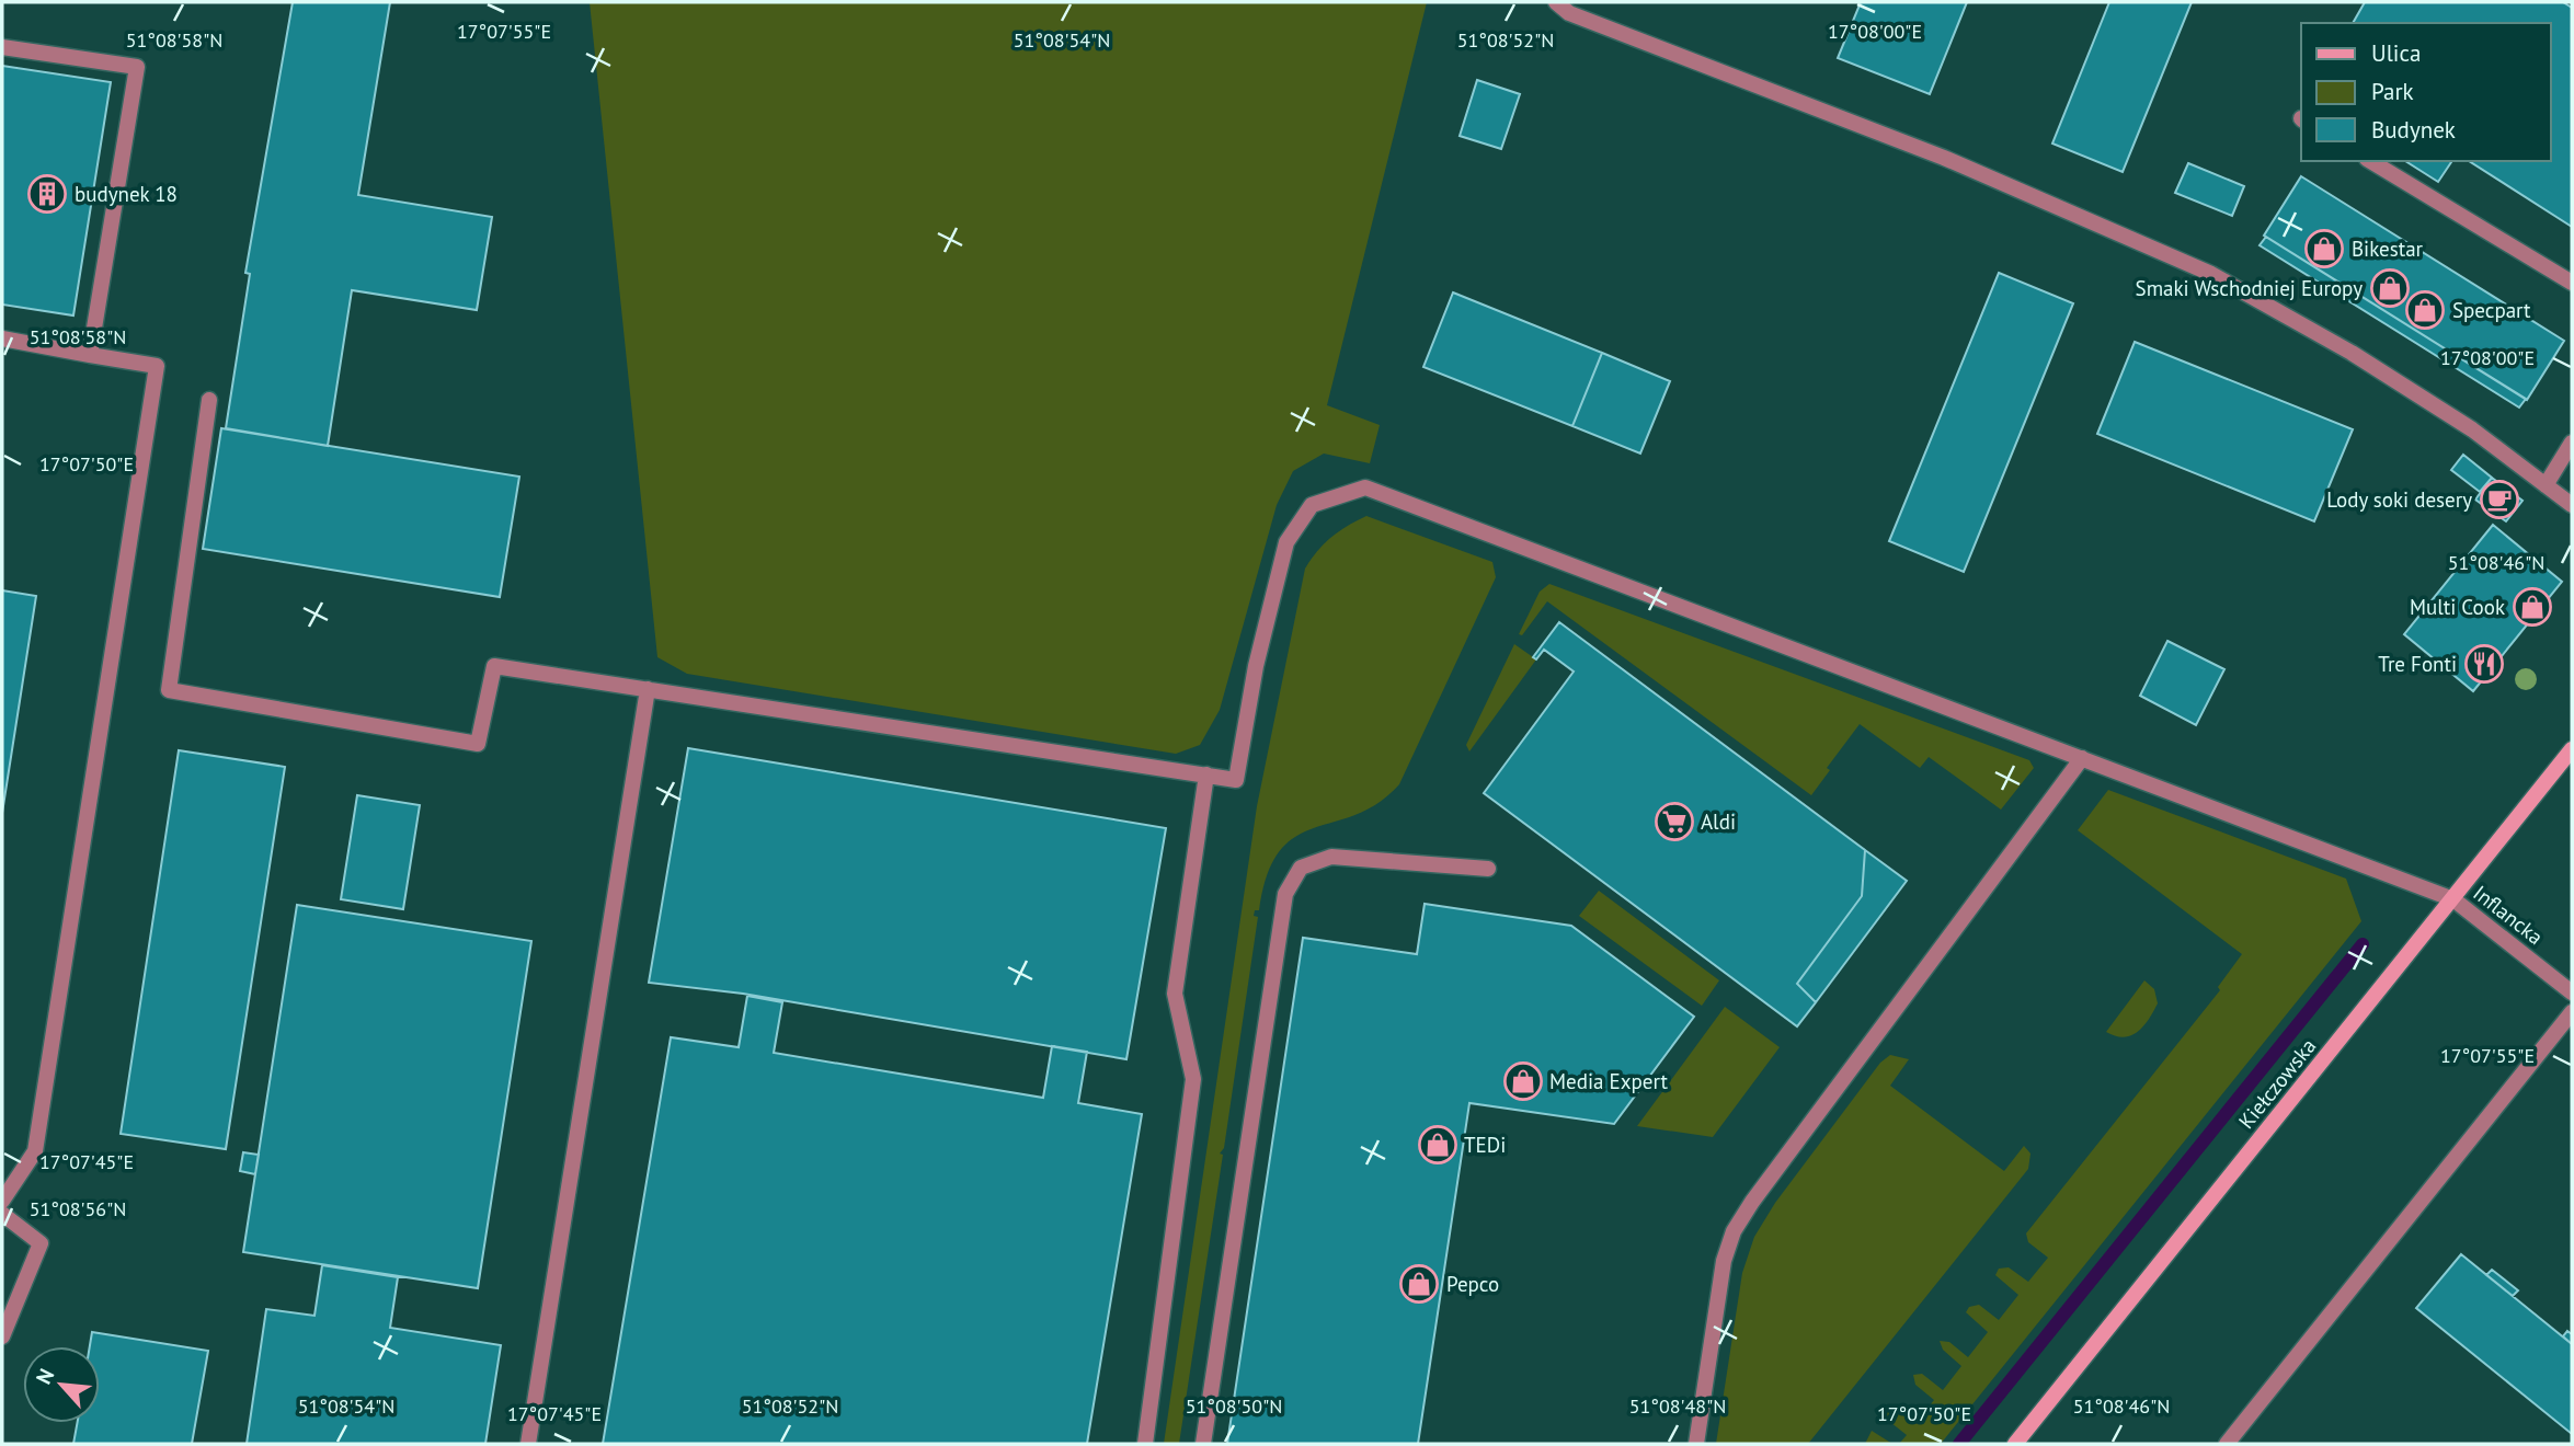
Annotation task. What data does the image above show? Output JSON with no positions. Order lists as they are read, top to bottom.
{
  "streets": {
    "street": ["Inflancka", "Kiełczowska"]
  },
  "crossings": [
    ["Inflancka", "Kiełczowska"]
  ],
  "places": {
    "building": ["budynek 18"],
    "shop": [
      "Bikestar",
      "Smaki Wschodniej Europy",
      "Specpart",
      "Multi Cook",
      "Media Expert",
      "TEDi",
      "Pepco"
    ],
    "cafe": ["Lody soki desery"],
    "restaurant": ["Tre Fonti"],
    "supermarket": ["Aldi"]
  },
  "legend": ["Ulica", "Park", "Budynek"],
  "north": "top left",
  "coordinates": [
    "17°07'55\"E",
    "17°08'00\"E",
    "51°08'58\"N",
    "51°08'54\"N",
    "51°08'52\"N",
    "17°07'50\"E",
    "51°08'46\"N",
    "17°07'45\"E",
    "51°08'56\"N",
    "51°08'50\"N",
    "51°08'48\"N"
  ]
}
